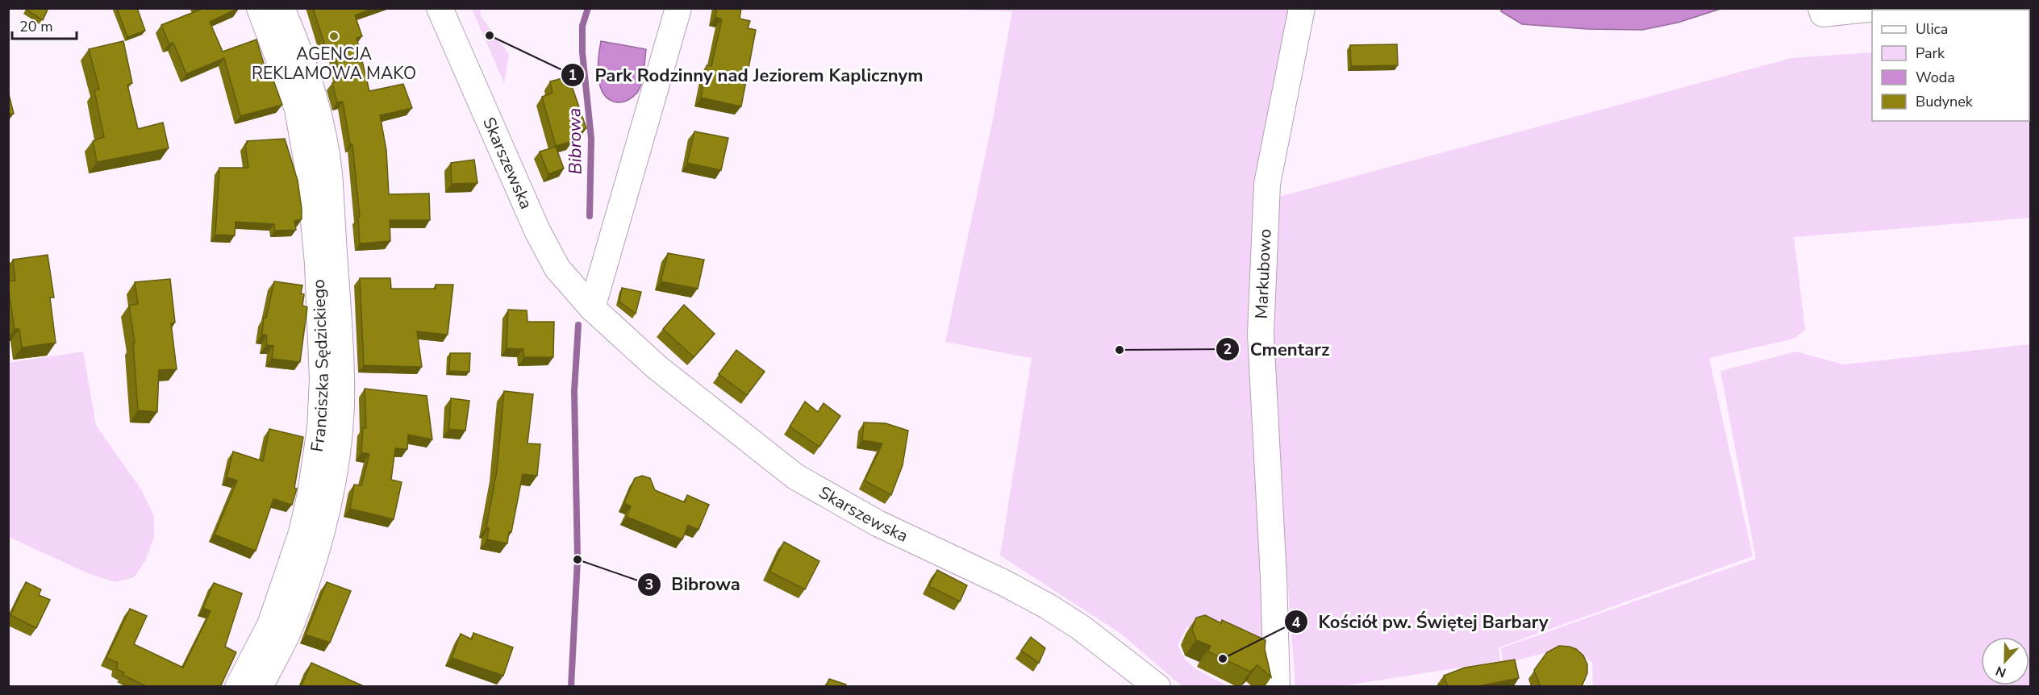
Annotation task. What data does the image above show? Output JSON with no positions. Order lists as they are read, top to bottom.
{
  "streets": {
    "street": ["Skarszewska", "Markubowo", "Franciszka Sędzickiego"]
  },
  "water": ["Bibrowa"],
  "places": [
    "Park Rodzinny nad Jeziorem Kaplicznym",
    "AGENCJA REKLAMOWA MAKO",
    "Cmentarz",
    "Bibrowa",
    "Kościół pw. Świętej Barbary"
  ],
  "legend": [
    "Ulica",
    "Park",
    "Woda",
    "Budynek"
  ],
  "scale_bar": "20 m",
  "north": "bottom"
}
